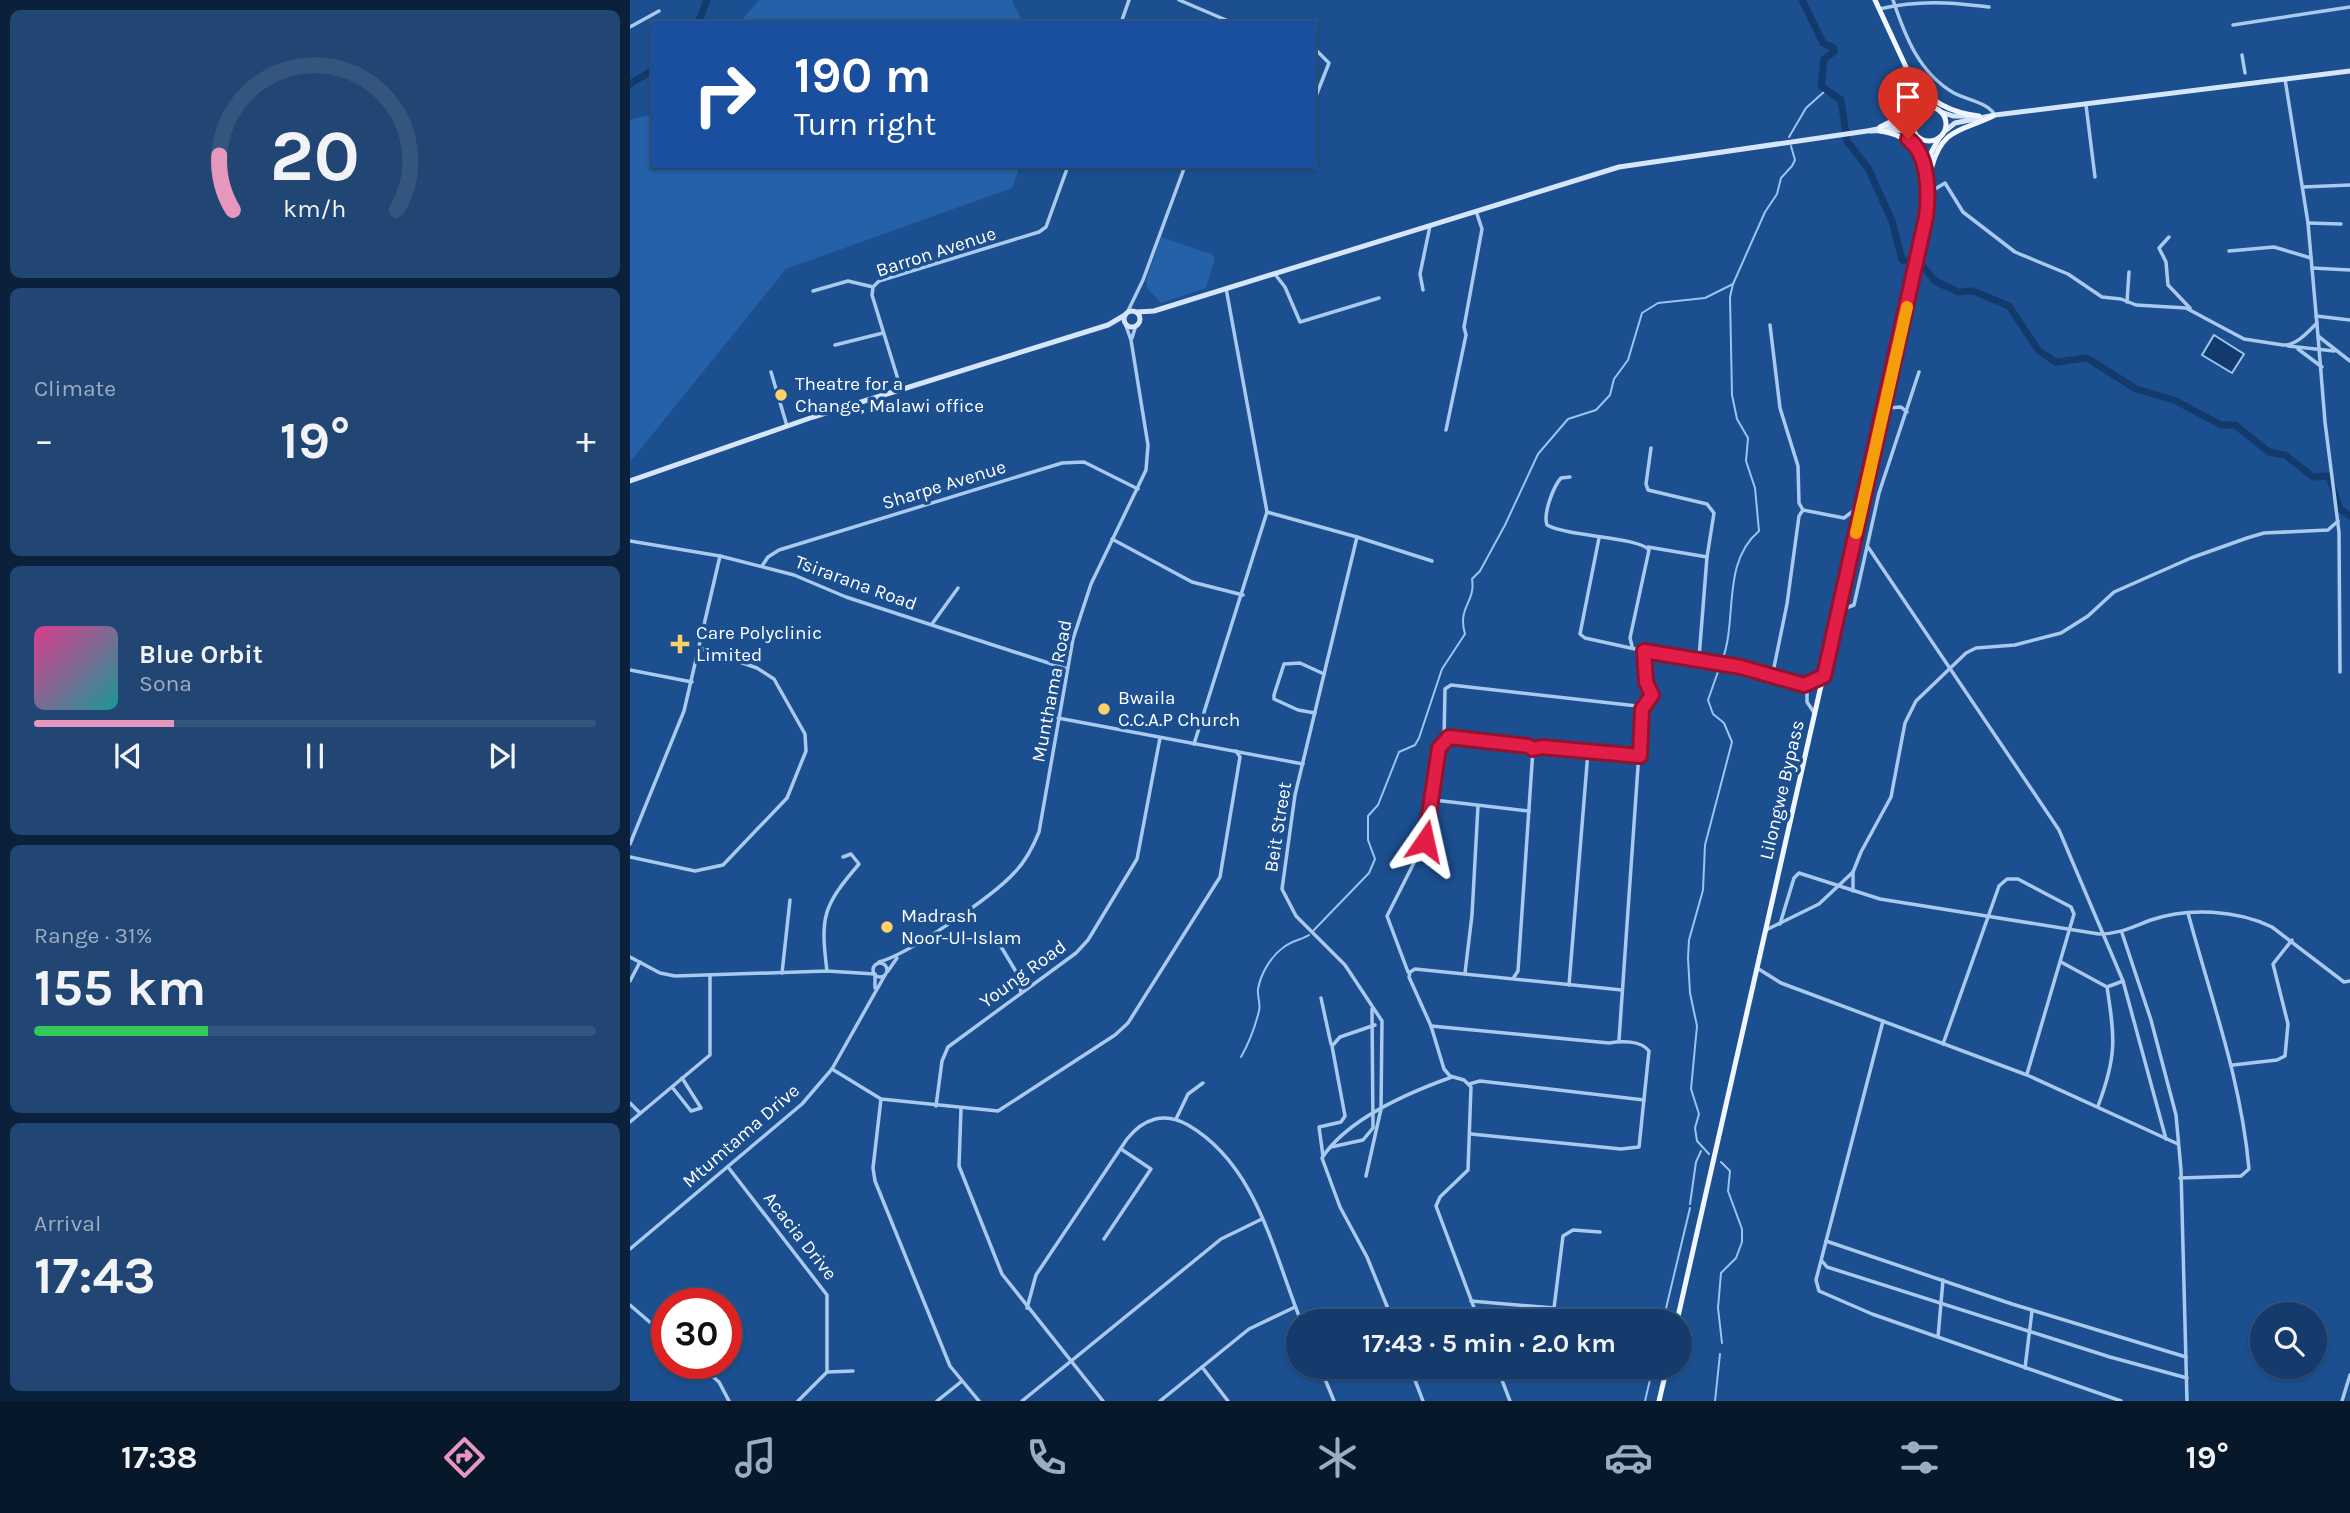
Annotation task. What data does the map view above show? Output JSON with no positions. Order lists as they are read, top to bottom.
{
  "streets": {
    "main road": ["Lilongwe Bypass"],
    "street": [
      "Barron Avenue",
      "Sharpe Avenue",
      "Tsirarana Road",
      "Munthama Road",
      "Beit Street",
      "Young Road",
      "Mtumtama Drive",
      "Acacia Drive"
    ]
  },
  "crossings": [
    ["Sharpe Avenue", "Tsirarana Road"],
    ["Sharpe Avenue", "Munthama Road"],
    ["Tsirarana Road", "Munthama Road"],
    ["Munthama Road", "Beit Street"],
    ["Munthama Road", "Mtumtama Drive"],
    ["Beit Street", "Young Road"],
    ["Mtumtama Drive", "Acacia Drive"]
  ],
  "places": {
    "other": ["Theatre for a Change, Malawi office", "Bwaila C.C.A.P Church", "Madrash Noor-Ul-Islam"],
    "health": ["Care Polyclinic Limited"]
  },
  "page": {
    "turn": ["190 m", "Turn right"],
    "tile": [
      "Climate",
      ["Range · 31%", "155 km"],
      ["Arrival", "17:43"]
    ],
    "heat": ["−", "19°", "+"],
    "song": ["Blue Orbit", "Sona"],
    "limit": "30",
    "trip": "17:43 · 5 min · 2.0 km",
    "tabs": ["17:38", "19°"],
    "gauge": ["20", "km/h"]
  }
}
